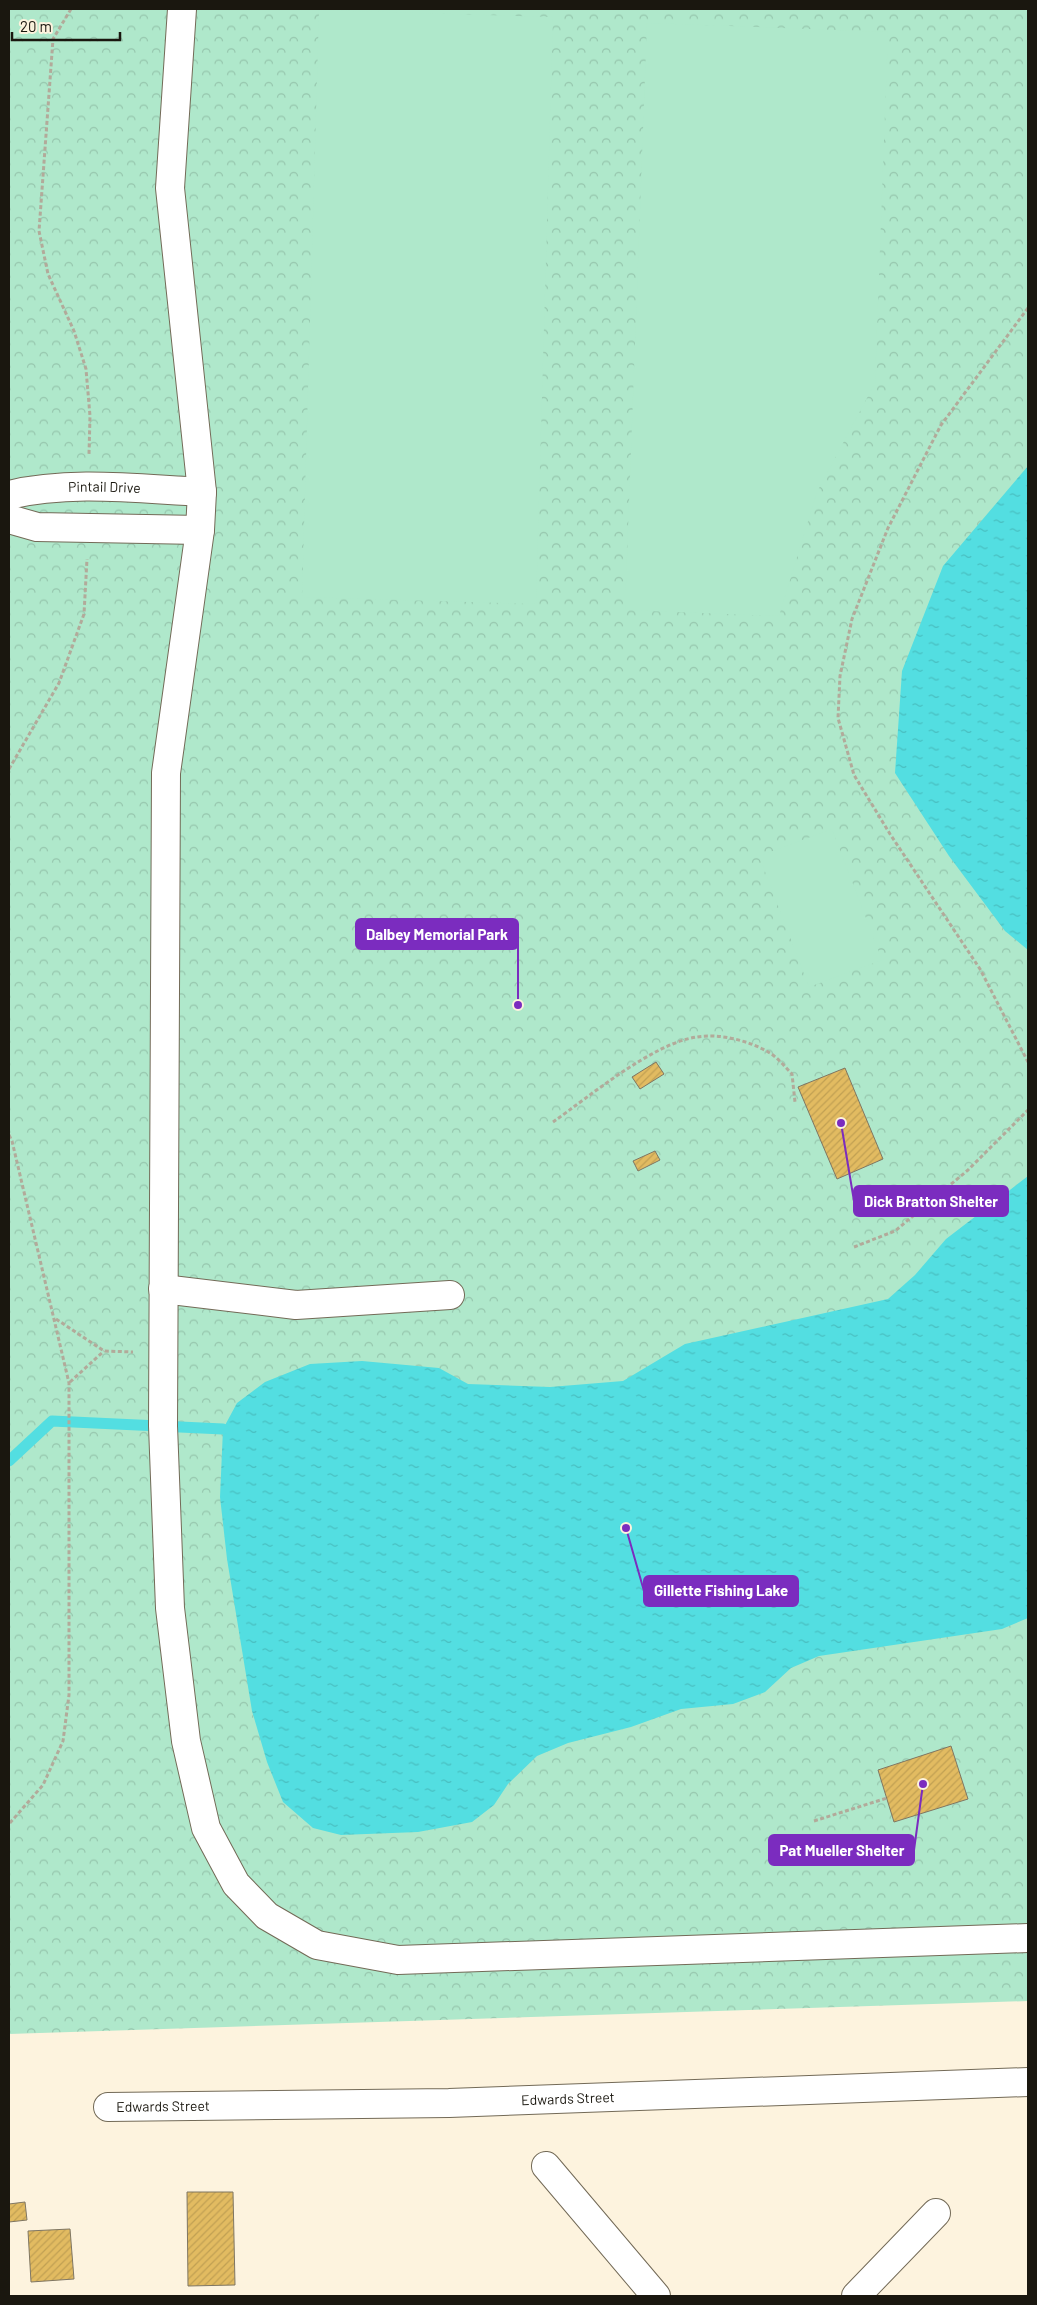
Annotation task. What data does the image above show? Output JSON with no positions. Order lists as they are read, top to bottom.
{
  "streets": {
    "street": ["Pintail Drive", "Edwards Street"]
  },
  "places": [
    "Dalbey Memorial Park",
    "Dick Bratton Shelter",
    "Gillette Fishing Lake",
    "Pat Mueller Shelter"
  ],
  "scale_bar": "20 m"
}
